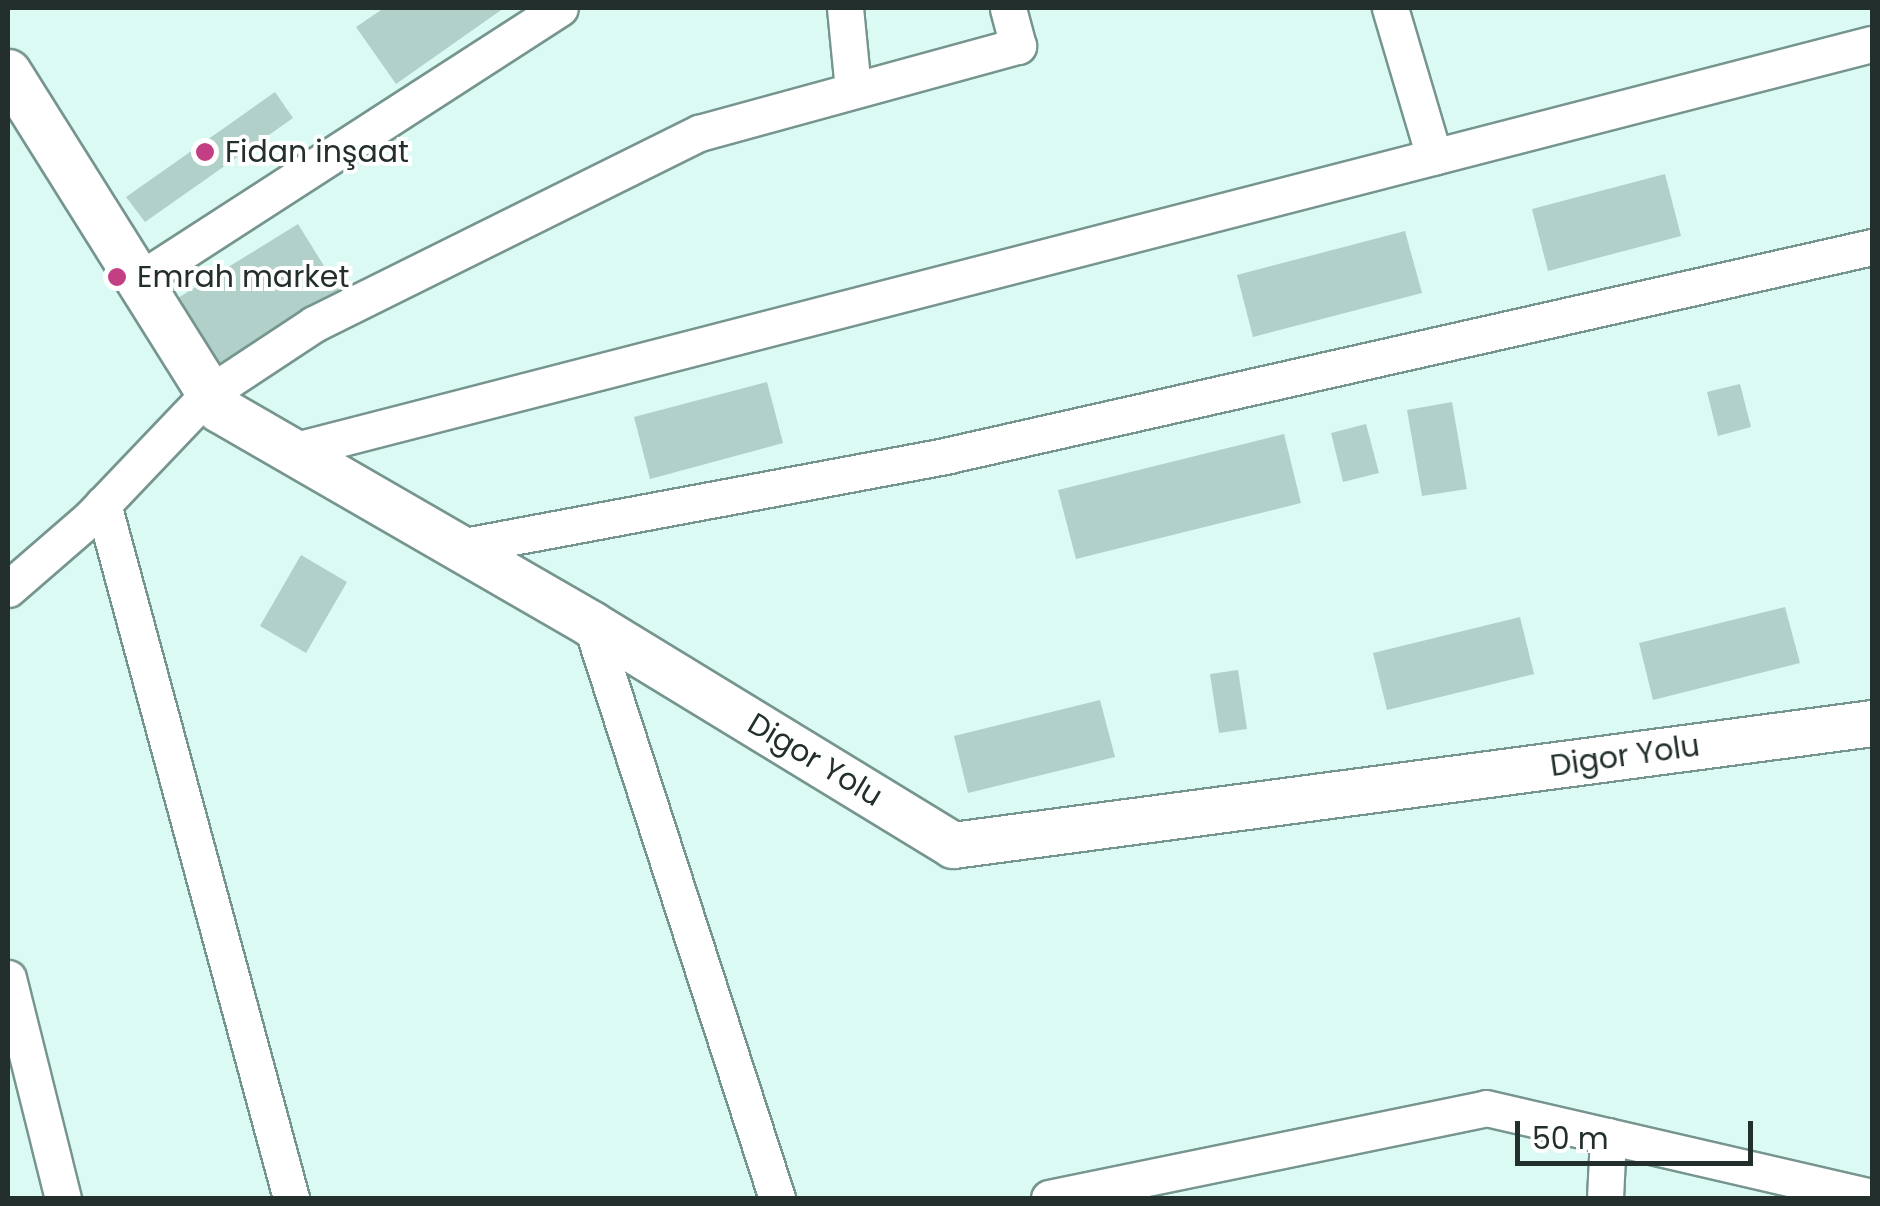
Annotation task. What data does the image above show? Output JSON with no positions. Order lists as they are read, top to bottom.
{
  "streets": {
    "main road": ["Digor Yolu"]
  },
  "places": ["Fidan inşaat", "Emrah market"],
  "scale_bar": "50 m"
}
